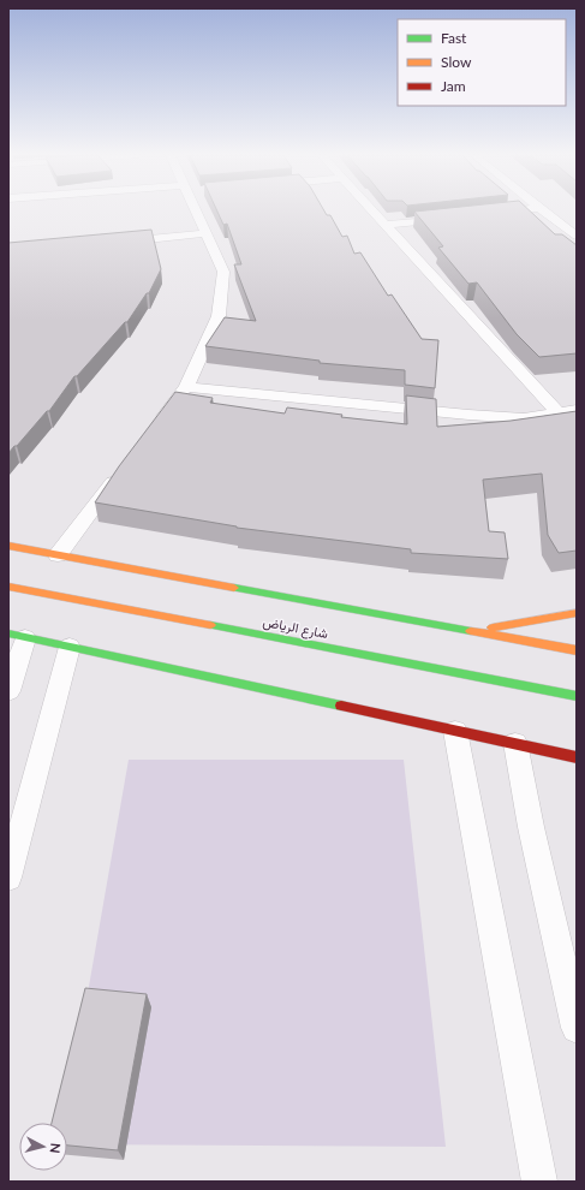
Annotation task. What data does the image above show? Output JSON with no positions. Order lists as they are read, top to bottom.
{
  "streets": {
    "main road": ["شارع الرياض"]
  },
  "legend": ["Fast", "Slow", "Jam"],
  "north": "right"
}
